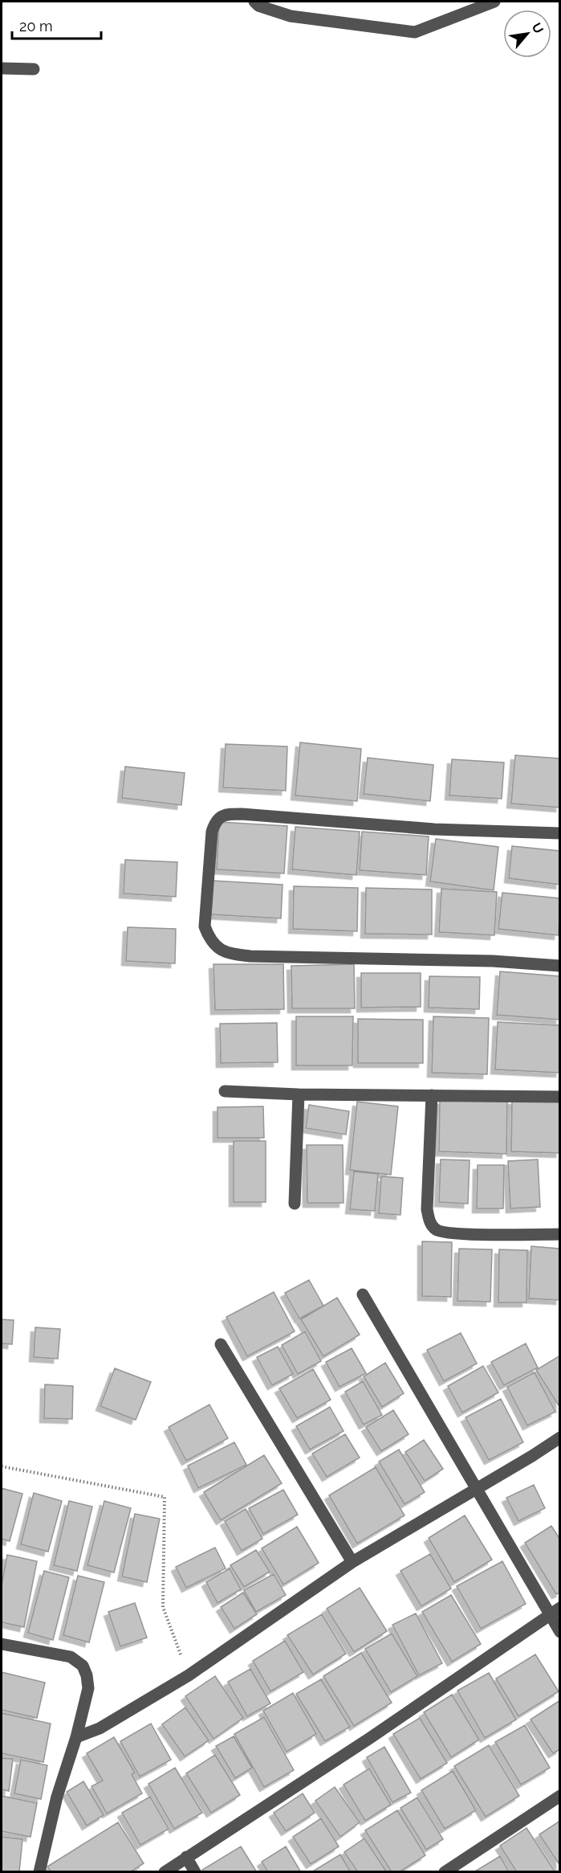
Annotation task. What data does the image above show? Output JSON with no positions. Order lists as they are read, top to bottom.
{
  "scale_bar": "20 m",
  "north": "top right"
}
